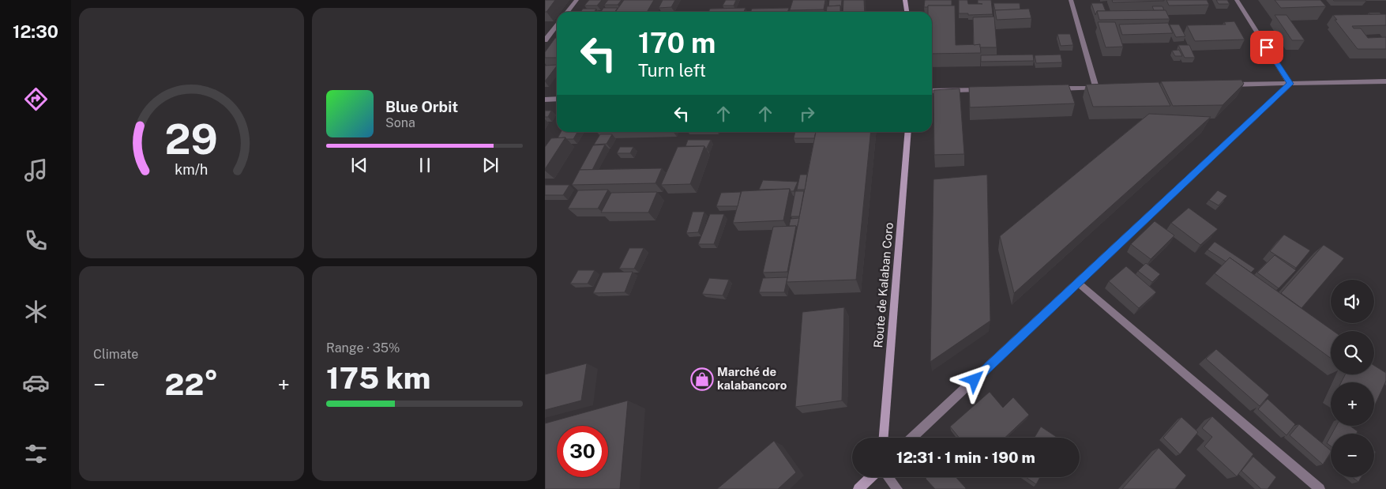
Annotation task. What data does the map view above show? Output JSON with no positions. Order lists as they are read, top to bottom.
{
  "streets": {
    "main road": ["Route de Kalaban Coro"]
  },
  "places": {
    "shop": ["Marché de kalabancoro"]
  },
  "page": {
    "tabs": "12:30",
    "turn": ["170 m", "Turn left"],
    "song": ["Blue Orbit", "Sona"],
    "tile": [
      "Climate",
      ["Range · 35%", "175 km"]
    ],
    "map_buttons": ["+", "−"],
    "heat": ["−", "22°", "+"],
    "limit": "30",
    "trip": "12:31 · 1 min · 190 m",
    "gauge": ["29", "km/h"]
  }
}
